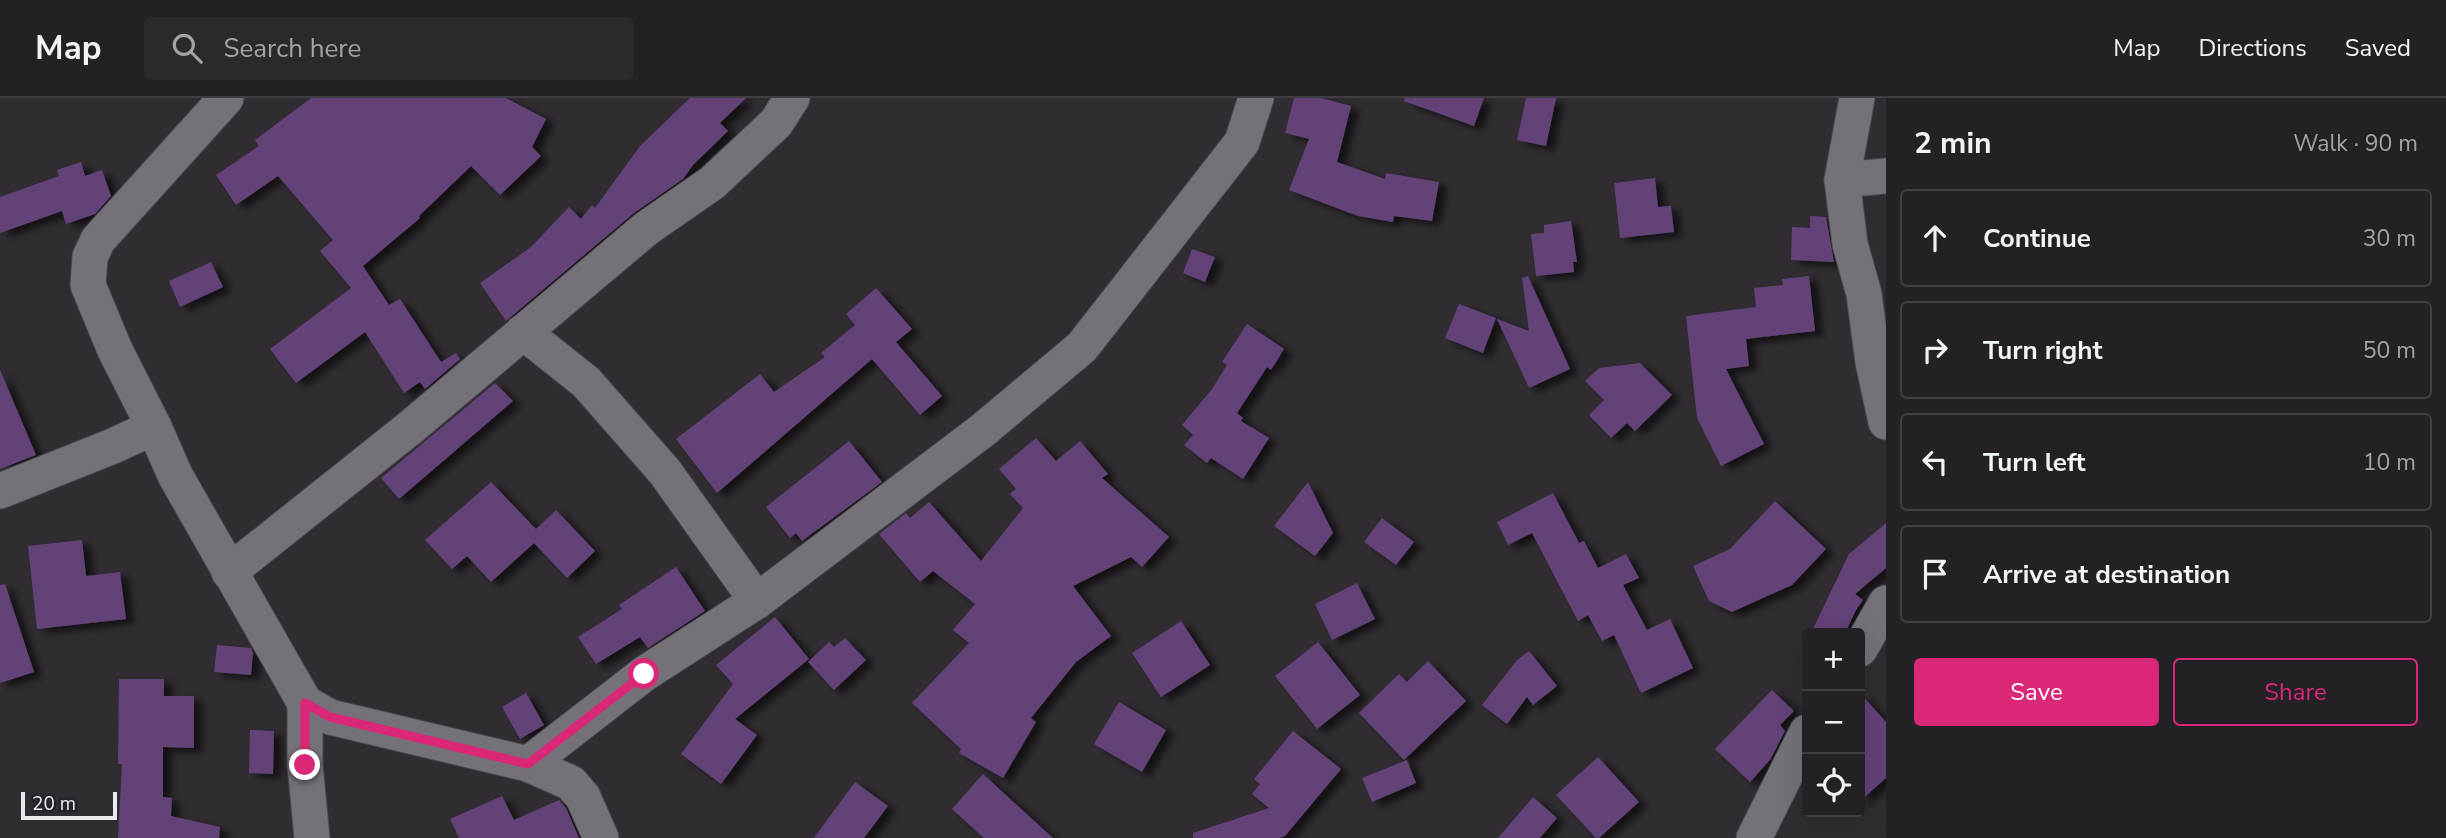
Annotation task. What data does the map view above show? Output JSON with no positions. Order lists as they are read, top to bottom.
{
  "scale_bar": "20 m",
  "page": {
    "header": "Map",
    "search": "Search here",
    "nav": ["Map", "Directions", "Saved"],
    "heading": ["2 min", "Walk · 90 m"],
    "list": [
      ["Continue", "30 m"],
      ["Turn right", "50 m"],
      ["Turn left", "10 m"],
      "Arrive at destination"
    ],
    "map_buttons": ["+", "−"],
    "buttons": ["Save", "Share"],
    "scale": "20 m"
  }
}
